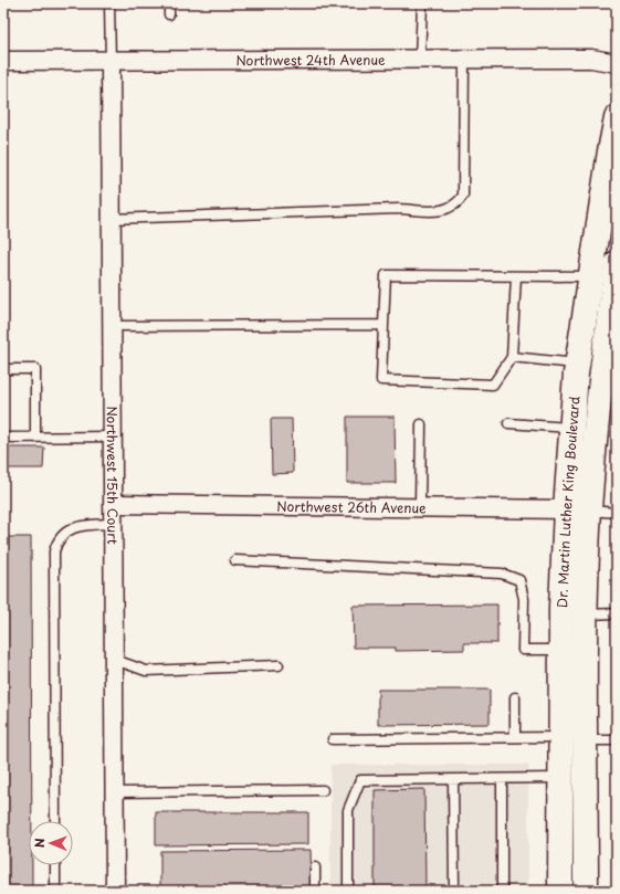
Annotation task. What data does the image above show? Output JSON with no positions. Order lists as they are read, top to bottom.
{
  "streets": {
    "main road": ["Dr. Martin Luther King Boulevard"],
    "street": ["Northwest 24th Avenue", "Northwest 15th Court", "Northwest 26th Avenue"]
  },
  "crossings": [
    ["Northwest 24th Avenue", "Northwest 15th Court"],
    ["Northwest 15th Court", "Northwest 26th Avenue"],
    ["Dr. Martin Luther King Boulevard", "Northwest 26th Avenue"]
  ],
  "north": "left"
}
